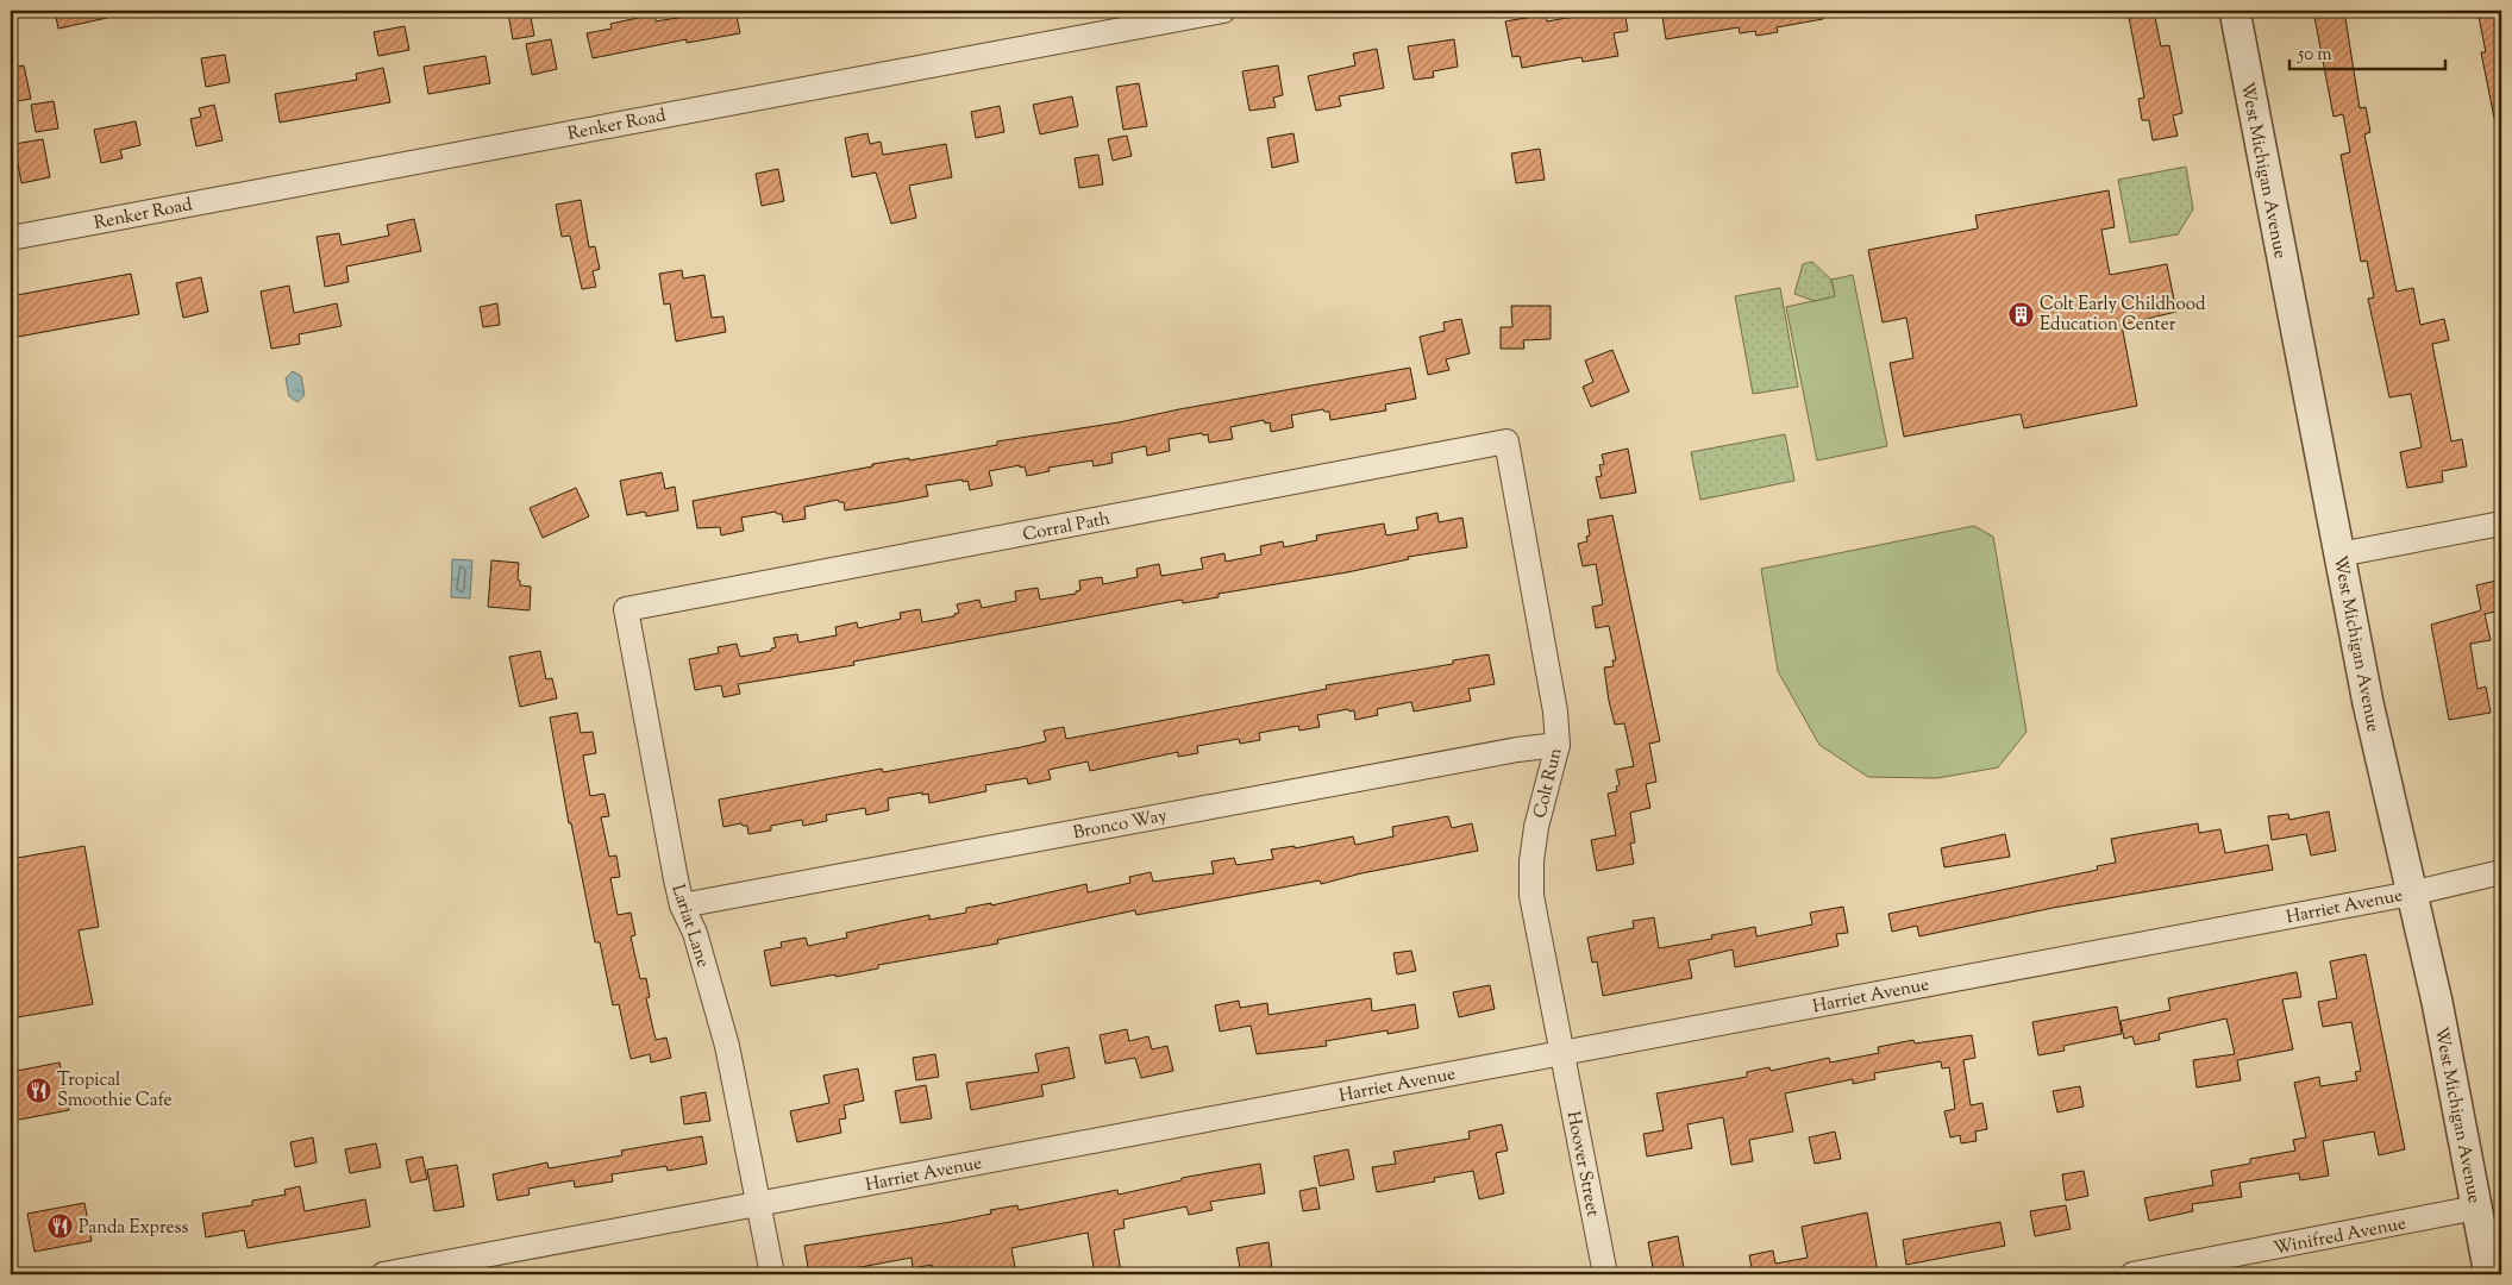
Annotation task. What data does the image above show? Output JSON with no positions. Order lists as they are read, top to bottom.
{
  "streets": {
    "street": [
      "Renker Road",
      "West Michigan Avenue",
      "Corral Path",
      "Colt Run",
      "Bronco Way",
      "Harriet Avenue",
      "Lariat Lane",
      "Hoover Street",
      "Winifred Avenue"
    ]
  },
  "crossings": [
    ["West Michigan Avenue", "Harriet Avenue"],
    ["West Michigan Avenue", "Winifred Avenue"],
    ["Corral Path", "Colt Run"],
    ["Corral Path", "Lariat Lane"],
    ["Colt Run", "Bronco Way"],
    ["Colt Run", "Harriet Avenue"],
    ["Colt Run", "Hoover Street"],
    ["Bronco Way", "Lariat Lane"],
    ["Harriet Avenue", "Lariat Lane"],
    ["Harriet Avenue", "Hoover Street"]
  ],
  "places": {
    "building": ["Colt Early Childhood Education Center"],
    "restaurant": ["Tropical Smoothie Cafe", "Panda Express"]
  },
  "scale_bar": "50 m"
}
